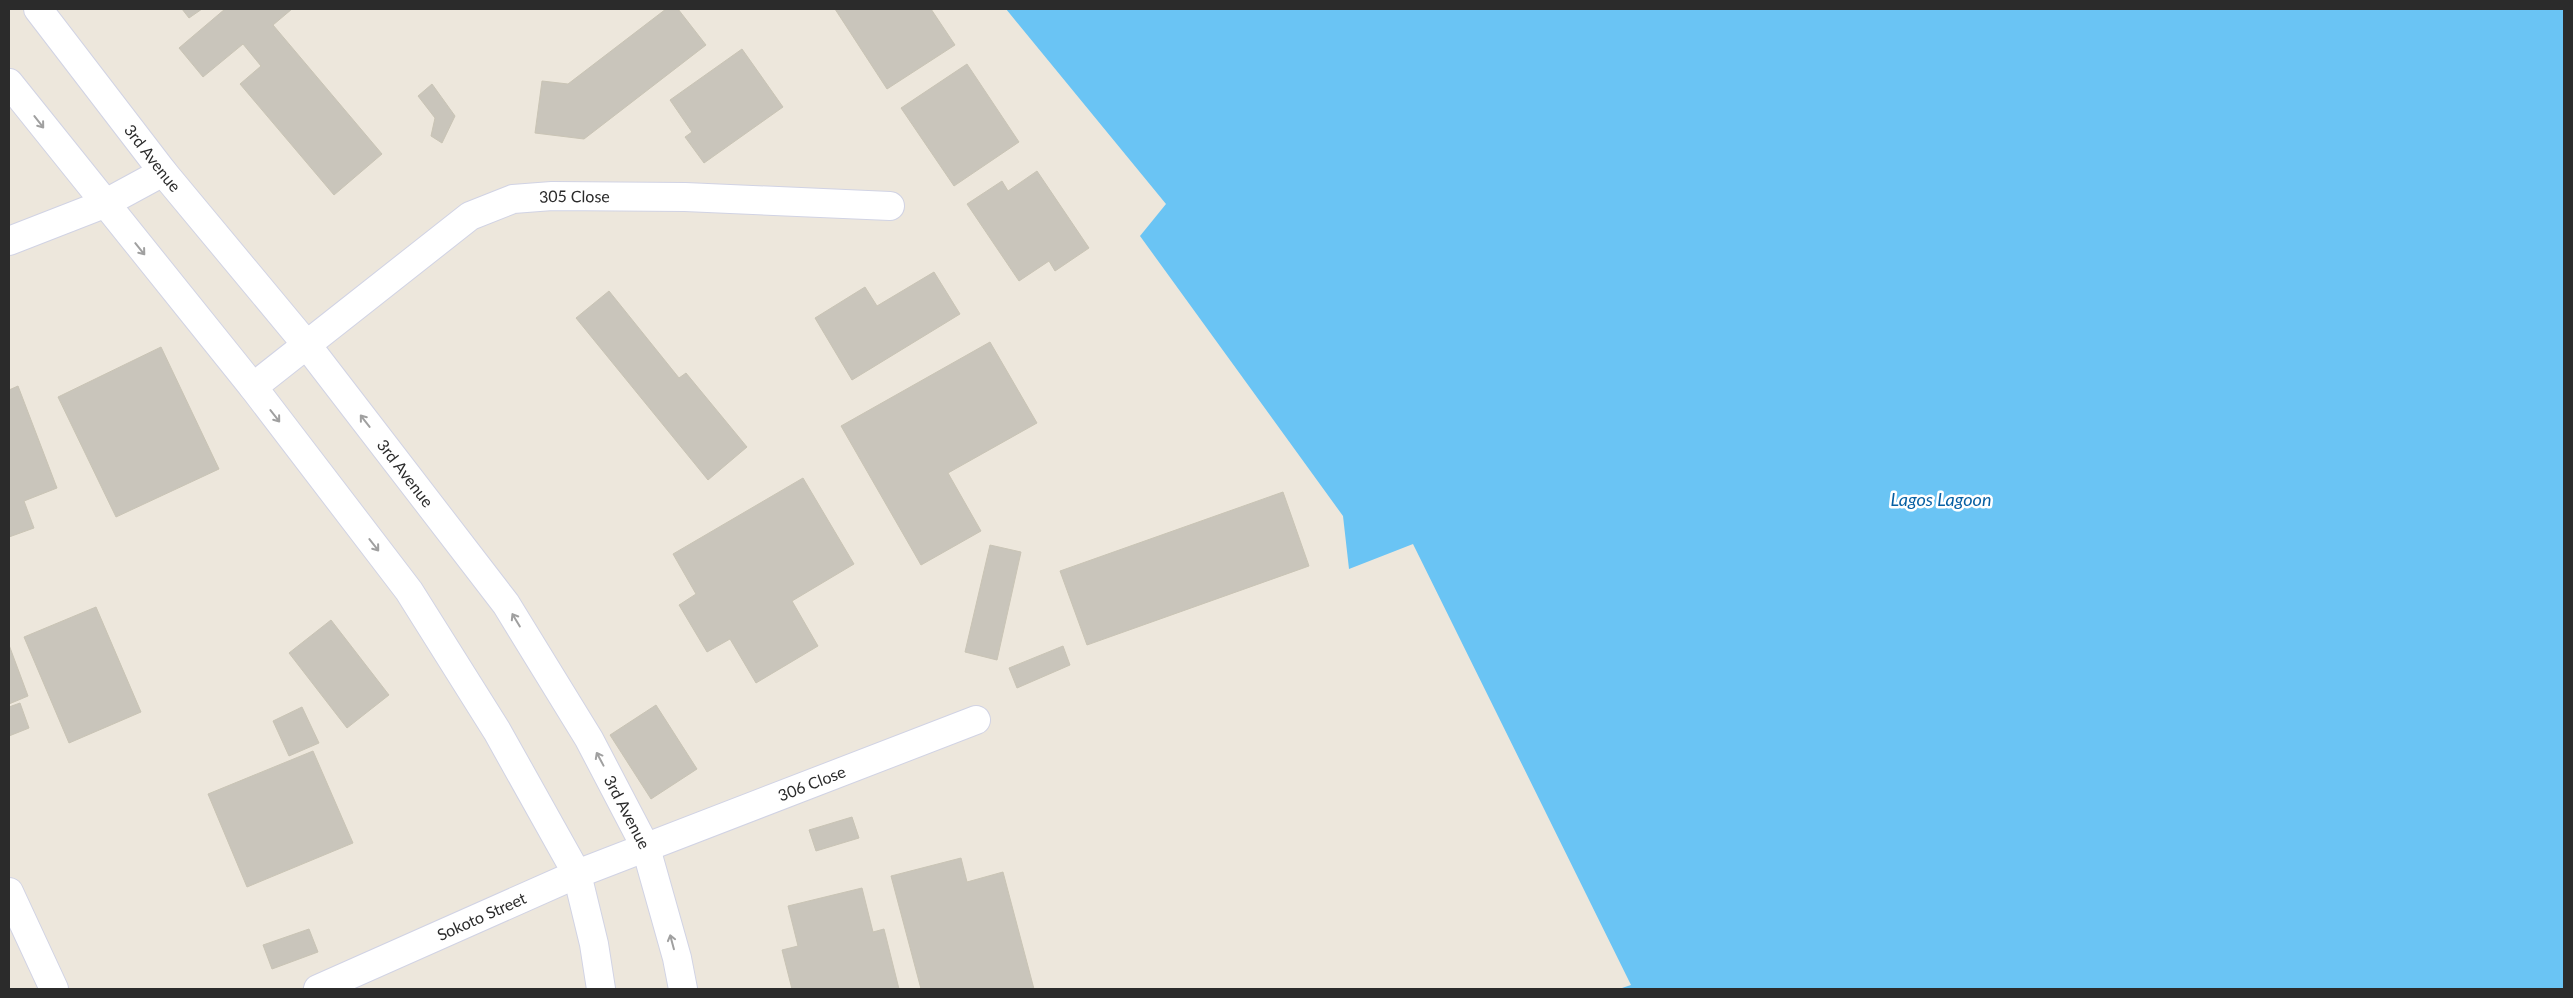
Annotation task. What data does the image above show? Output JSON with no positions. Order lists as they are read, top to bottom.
{
  "streets": {
    "street": [
      "3rd Avenue",
      "305 Close",
      "306 Close",
      "Sokoto Street"
    ]
  },
  "crossings": [
    ["3rd Avenue", "305 Close"],
    ["3rd Avenue", "306 Close"],
    ["3rd Avenue", "Sokoto Street"],
    ["306 Close", "Sokoto Street"]
  ],
  "water": ["Lagos Lagoon"]
}
